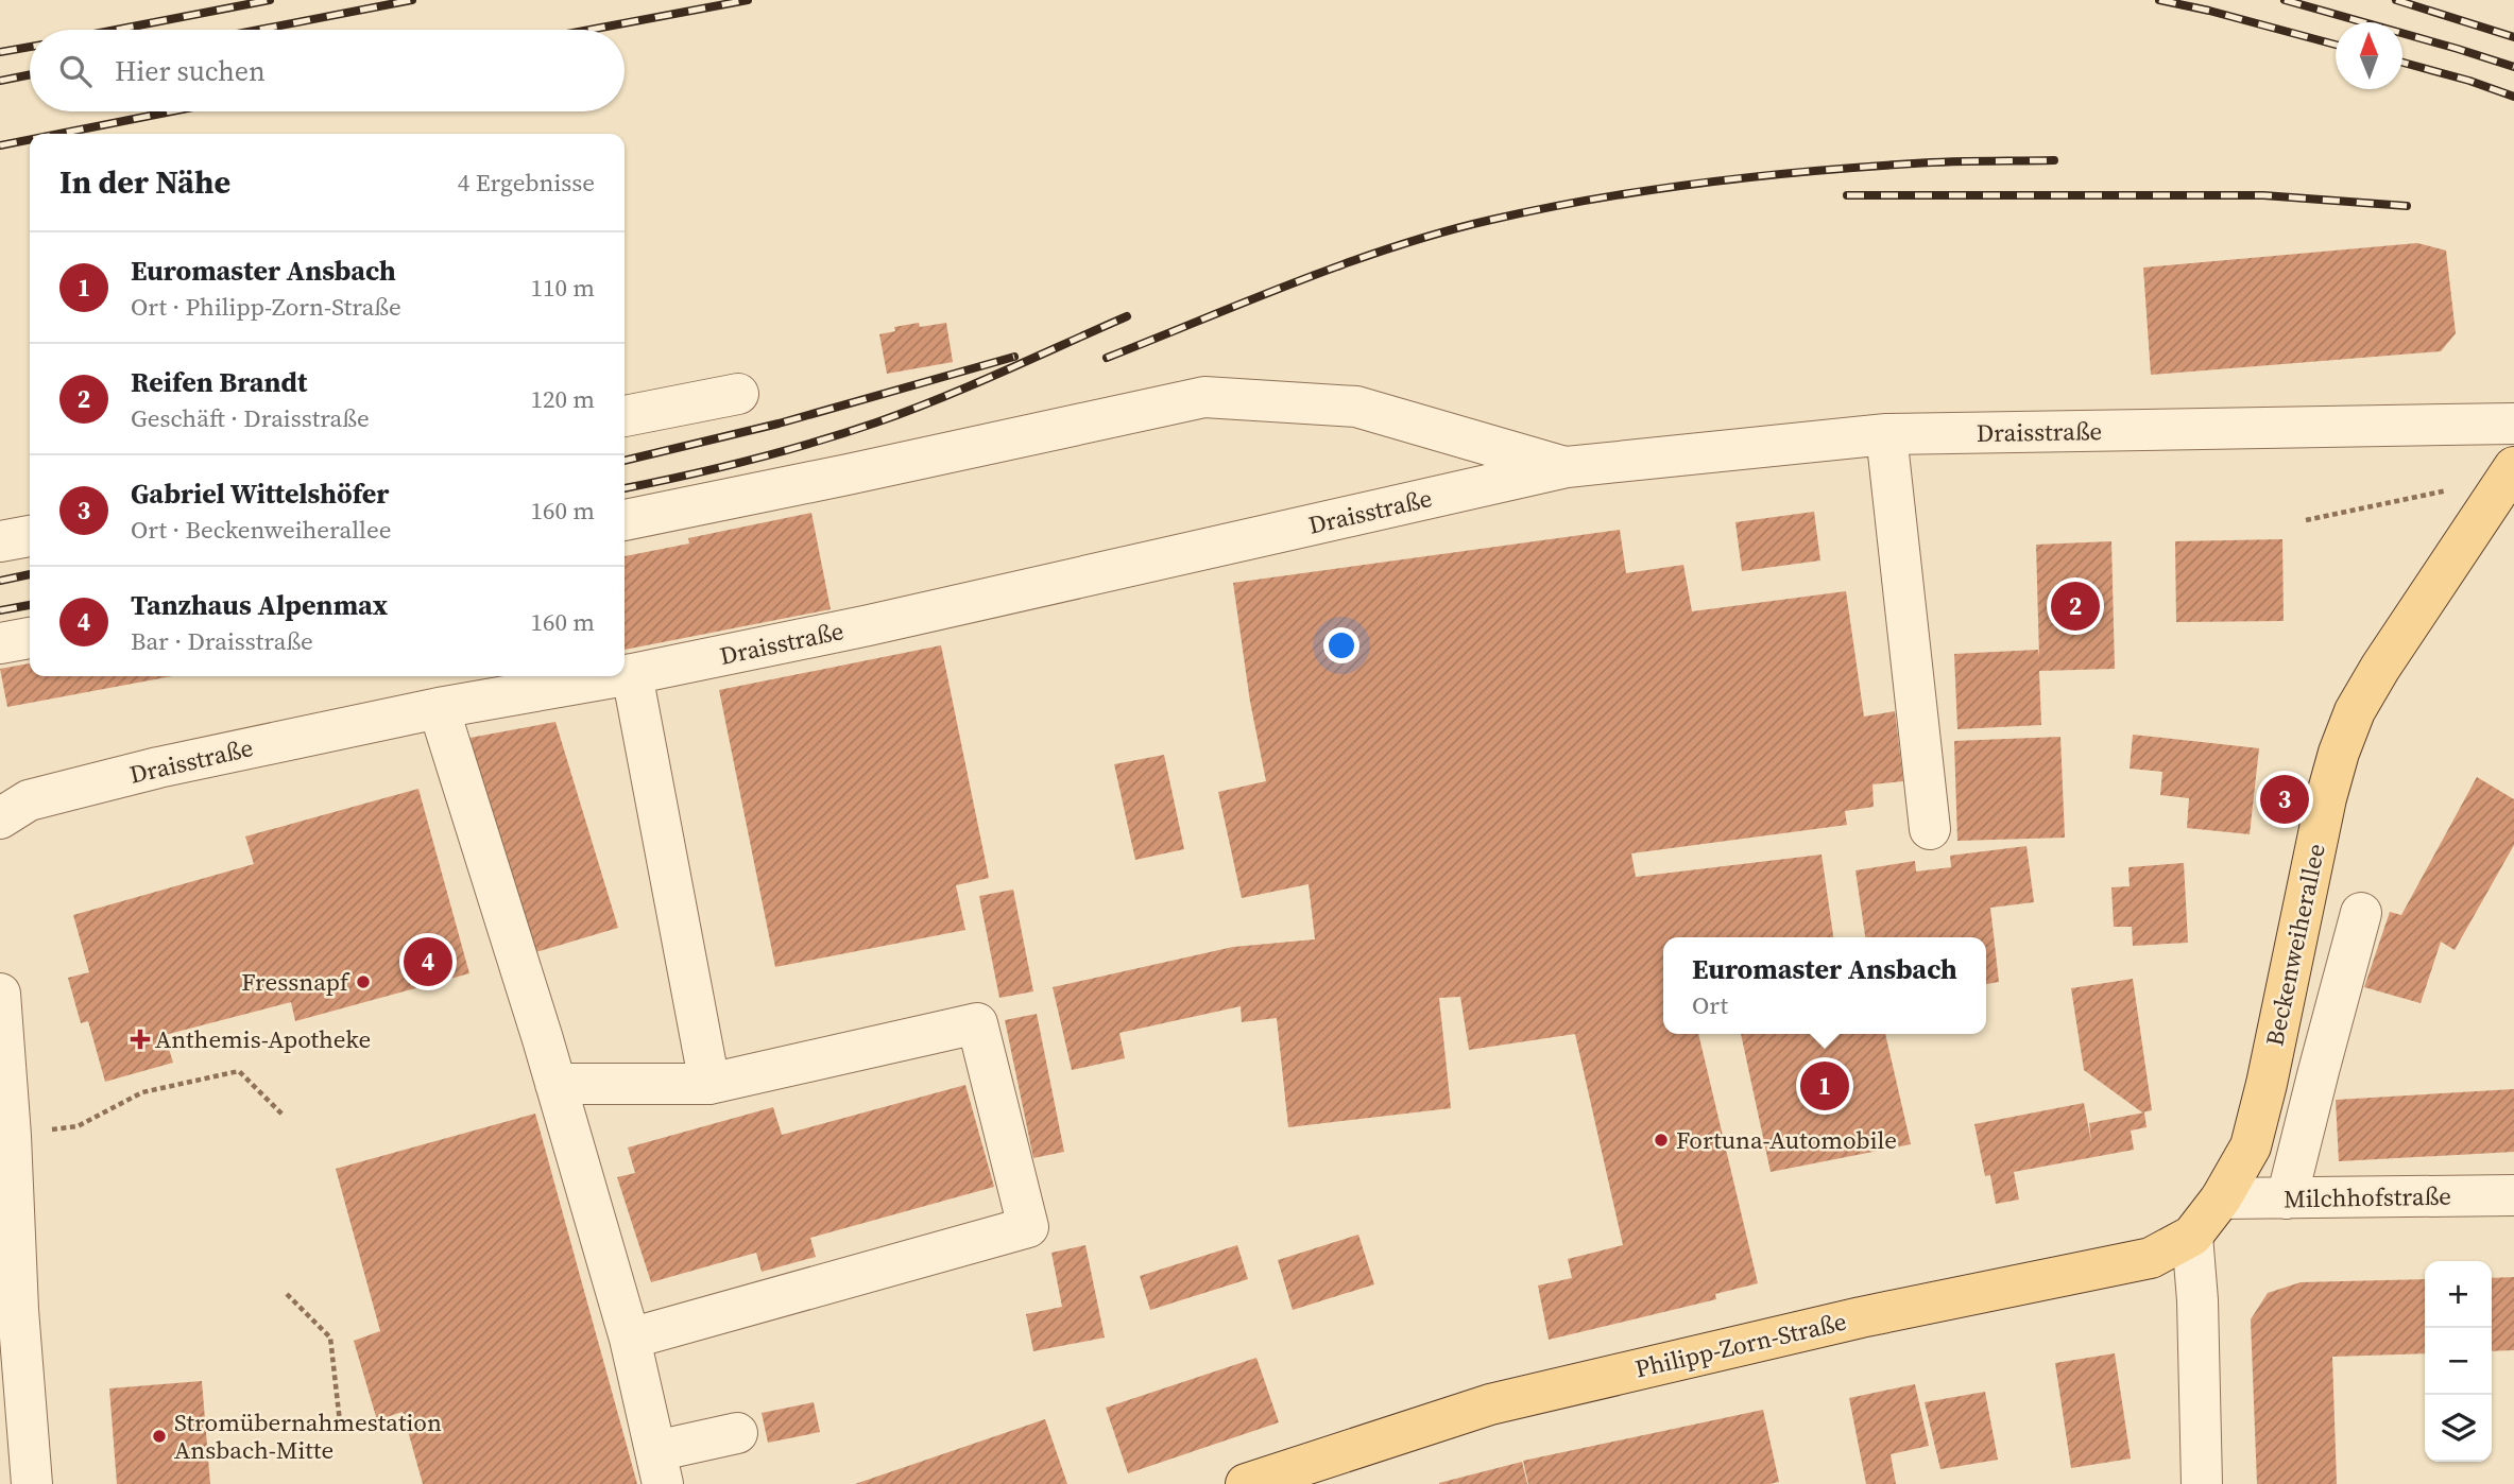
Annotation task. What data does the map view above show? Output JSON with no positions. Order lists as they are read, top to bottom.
{
  "streets": {
    "main road": ["Beckenweiherallee", "Philipp-Zorn-Straße"],
    "street": ["Draisstraße", "Milchhofstraße"]
  },
  "crossings": [
    ["Beckenweiherallee", "Milchhofstraße"],
    ["Beckenweiherallee", "Philipp-Zorn-Straße"],
    ["Milchhofstraße", "Philipp-Zorn-Straße"]
  ],
  "places": {
    "other": ["Fressnapf", "Fortuna-Automobile", "Stromübernahmestation Ansbach-Mitte"],
    "health": ["Anthemis-Apotheke"]
  },
  "north": "top",
  "page": {
    "search": "Hier suchen",
    "heading": ["In der Nähe", "4 Ergebnisse"],
    "list": [
      {
        "mark": "1",
        "name": "Euromaster Ansbach",
        "note": "Ort · Philipp-Zorn-Straße",
        "value": "110 m"
      },
      {
        "mark": "2",
        "name": "Reifen Brandt",
        "note": "Geschäft · Draisstraße",
        "value": "120 m"
      },
      {
        "mark": "3",
        "name": "Gabriel Wittelshöfer",
        "note": "Ort · Beckenweiherallee",
        "value": "160 m"
      },
      {
        "mark": "4",
        "name": "Tanzhaus Alpenmax",
        "note": "Bar · Draisstraße",
        "value": "160 m"
      }
    ],
    "pins": [
      "2",
      "3",
      "4",
      "1"
    ],
    "popup": ["Euromaster Ansbach", "Ort"],
    "map_buttons": ["+", "−"]
  }
}
